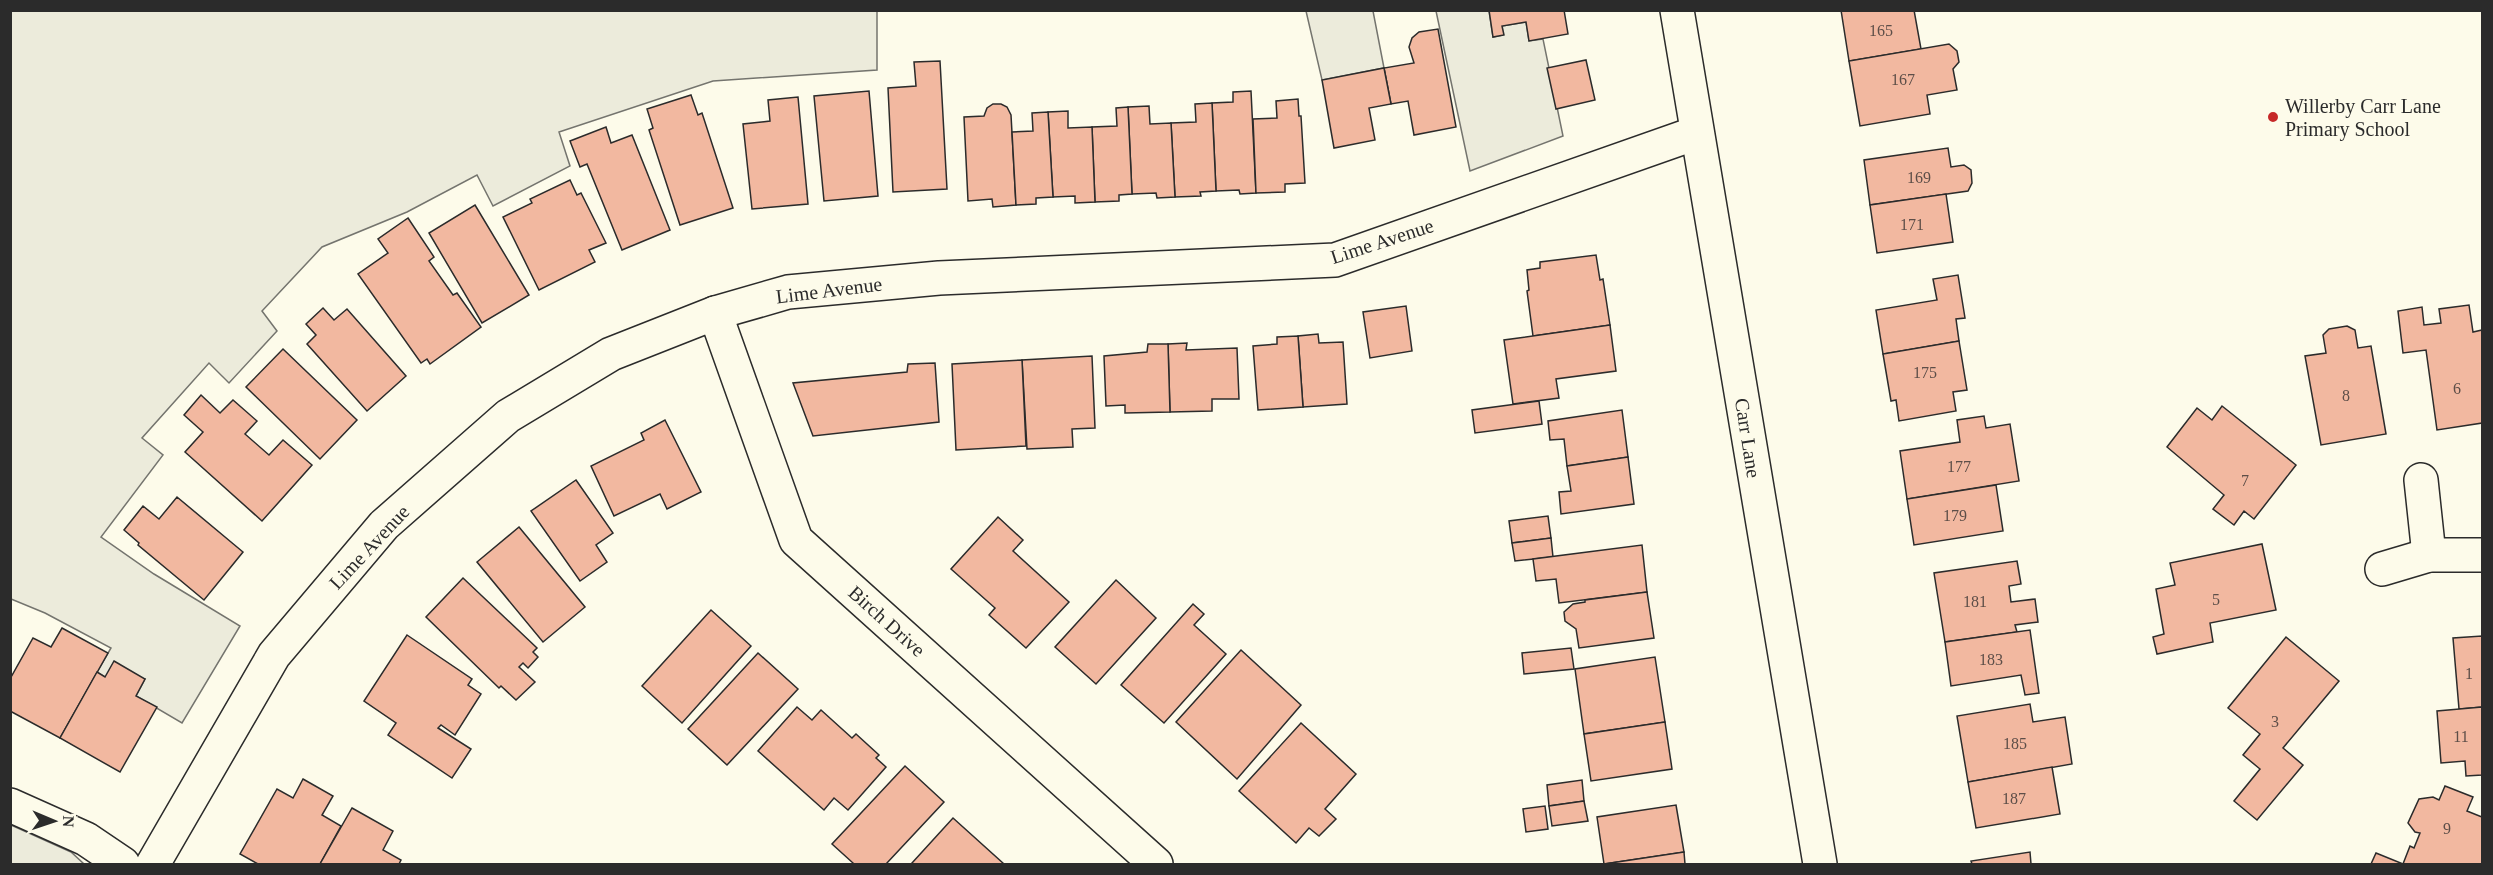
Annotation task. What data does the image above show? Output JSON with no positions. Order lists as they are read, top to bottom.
{
  "streets": {
    "street": ["Lime Avenue", "Carr Lane", "Birch Drive"]
  },
  "crossings": [
    ["Lime Avenue", "Carr Lane"],
    ["Lime Avenue", "Birch Drive"]
  ],
  "places": ["Willerby Carr Lane Primary School"],
  "house_numbers": [
    "165",
    "167",
    "169",
    "171",
    "175",
    "6",
    "8",
    "177",
    "7",
    "179",
    "5",
    "181",
    "183",
    "1",
    "3",
    "11",
    "185",
    "187",
    "9"
  ],
  "north": "right"
}
